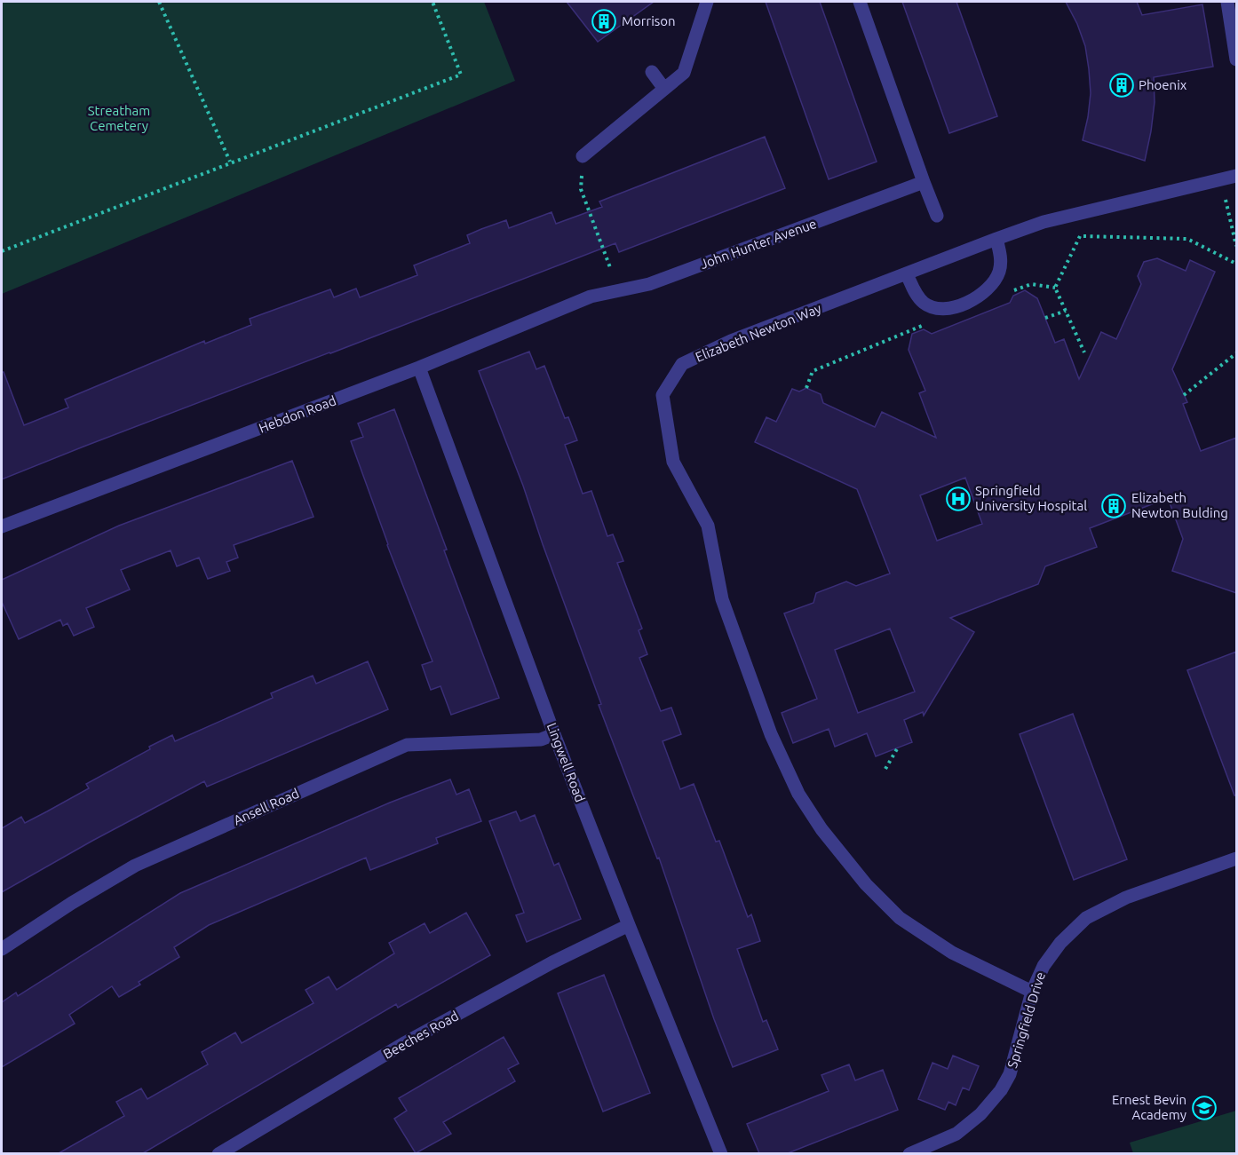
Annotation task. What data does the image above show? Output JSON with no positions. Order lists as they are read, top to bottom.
{
  "streets": {
    "street": [
      "John Hunter Avenue",
      "Elizabeth Newton Way",
      "Hebdon Road",
      "Lingwell Road",
      "Ansell Road",
      "Springfield Drive",
      "Beeches Road"
    ]
  },
  "crossings": [
    ["John Hunter Avenue", "Hebdon Road"],
    ["Elizabeth Newton Way", "Springfield Drive"],
    ["Hebdon Road", "Lingwell Road"],
    ["Lingwell Road", "Ansell Road"],
    ["Lingwell Road", "Beeches Road"]
  ],
  "parks": ["Streatham Cemetery"],
  "places": {
    "building": ["Morrison", "Phoenix", "Elizabeth Newton Bulding"],
    "hospital": ["Springfield University Hospital"],
    "school or university": ["Ernest Bevin Academy"]
  }
}
